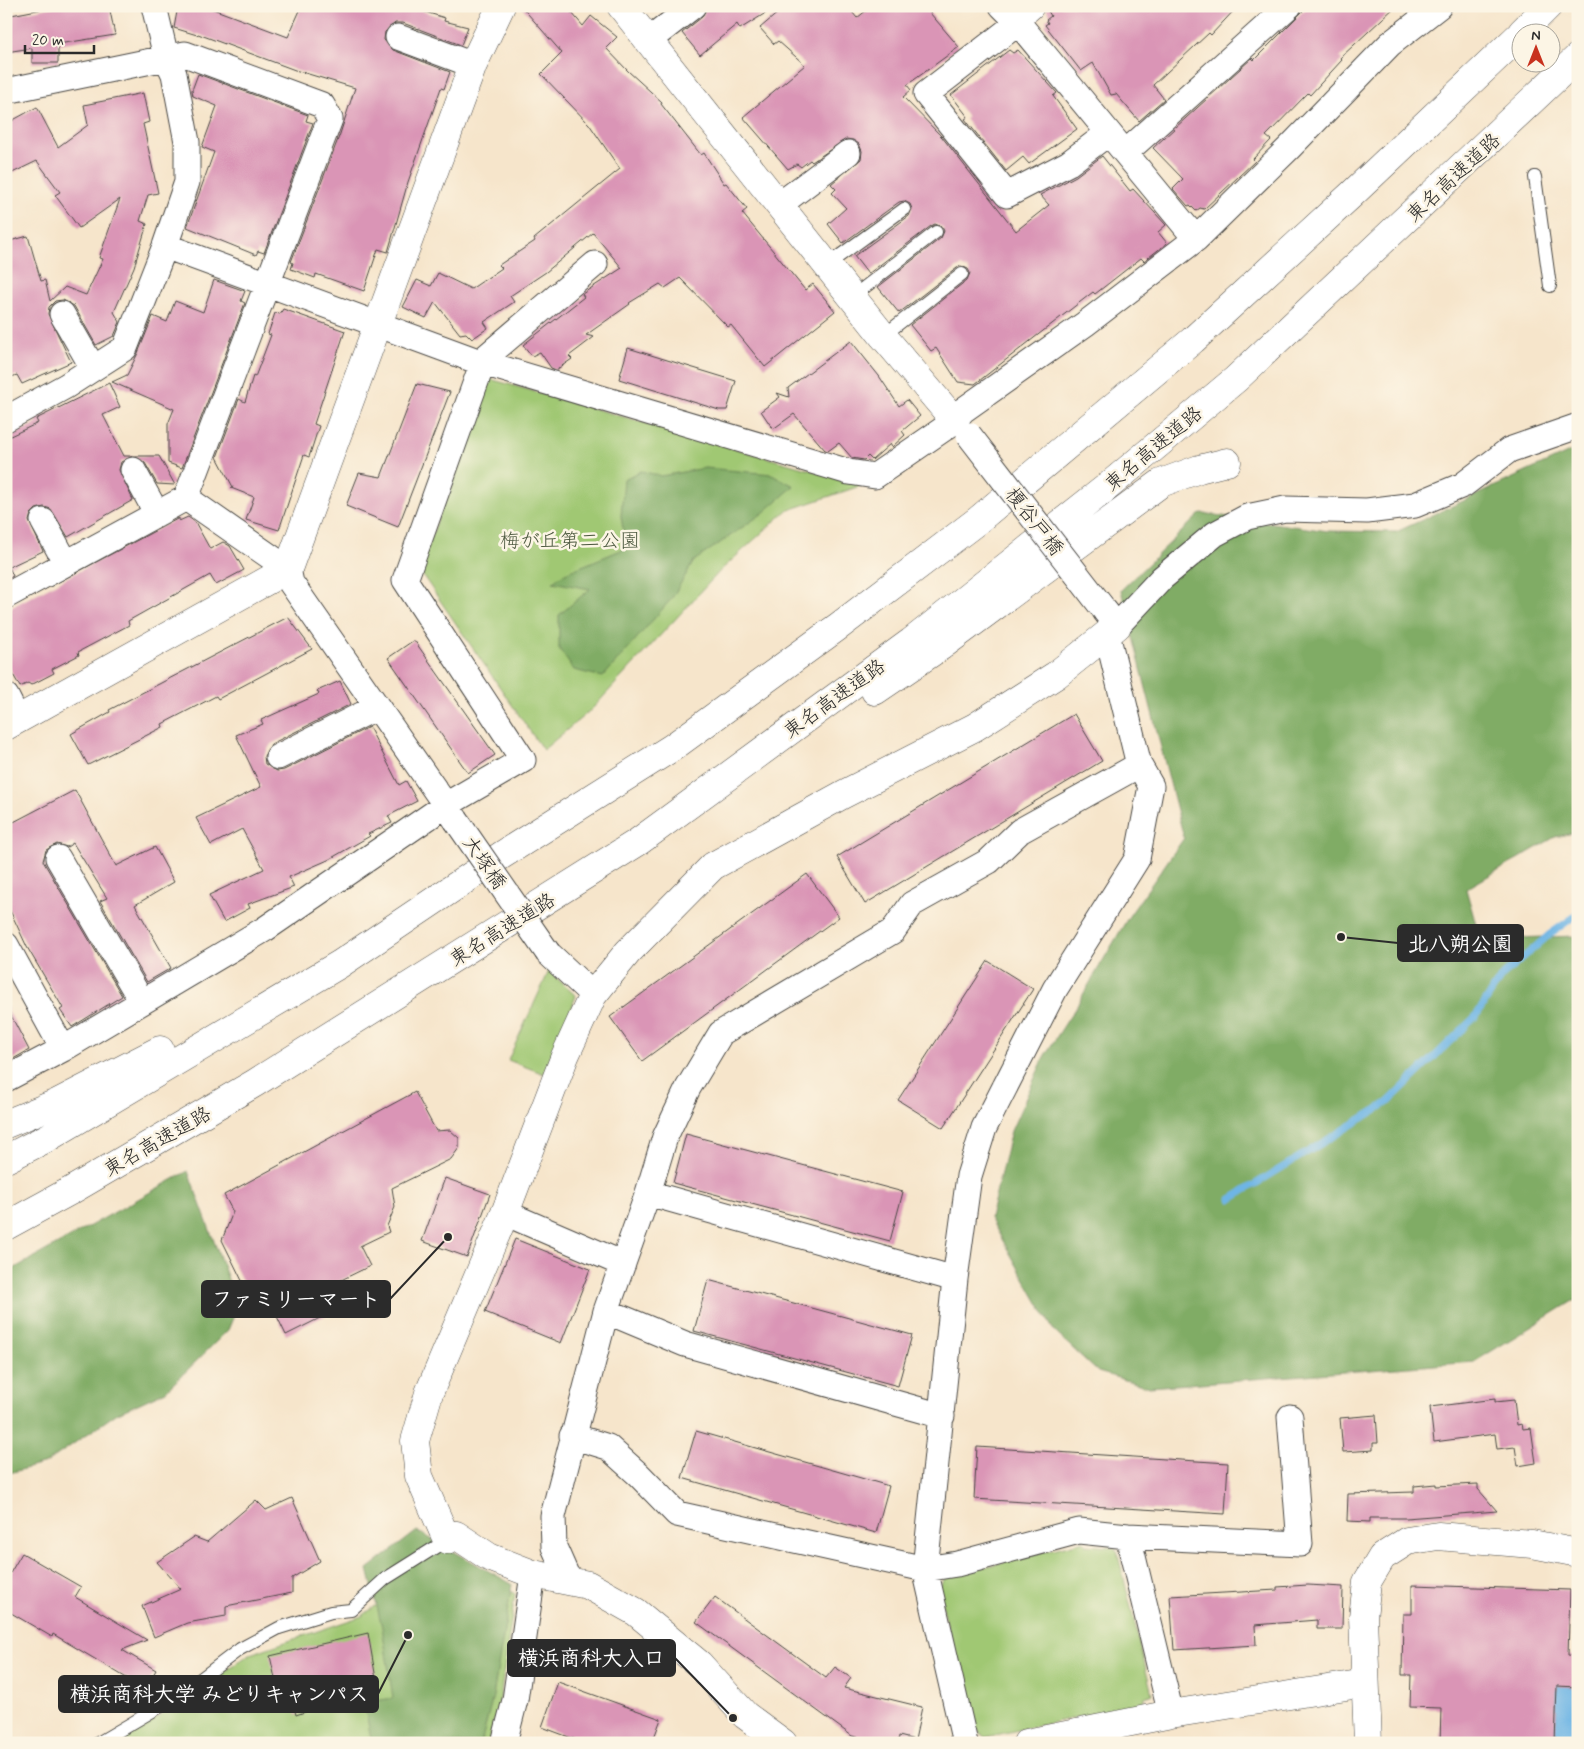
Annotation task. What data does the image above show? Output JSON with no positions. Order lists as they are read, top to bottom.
{
  "streets": {
    "main road": ["東名高速道路"],
    "street": ["榎谷戸橋", "大塚橋"]
  },
  "parks": ["梅が丘第二公園"],
  "places": [
    "北八朔公園",
    "ファミリーマート",
    "横浜商科大学 みどりキャンパス",
    "横浜商科大入口"
  ],
  "scale_bar": "20 m",
  "north": "top"
}
